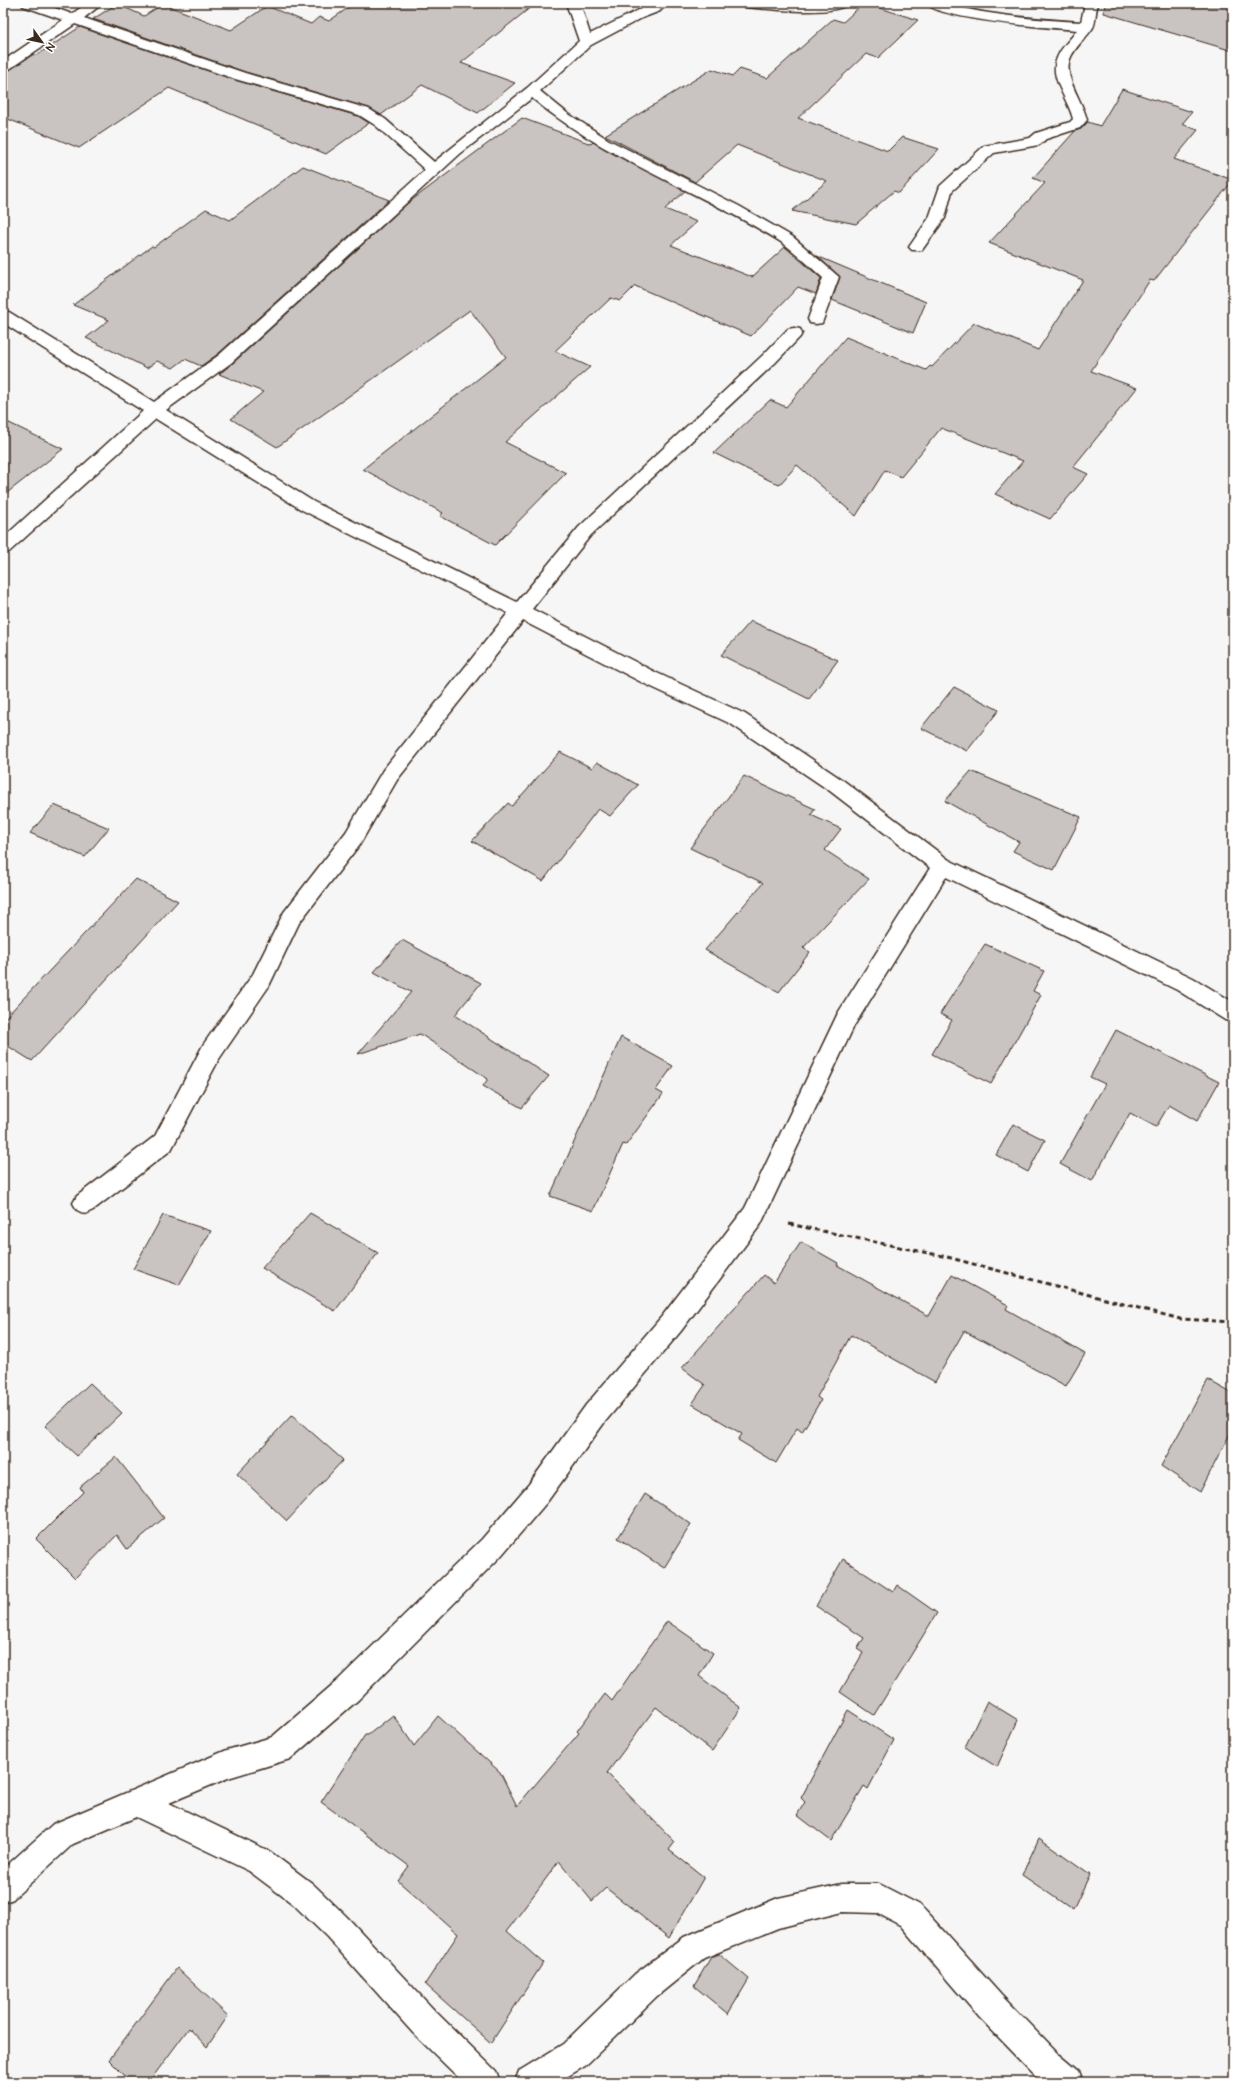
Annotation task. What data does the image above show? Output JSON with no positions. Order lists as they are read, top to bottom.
{
  "north": "bottom right"
}
